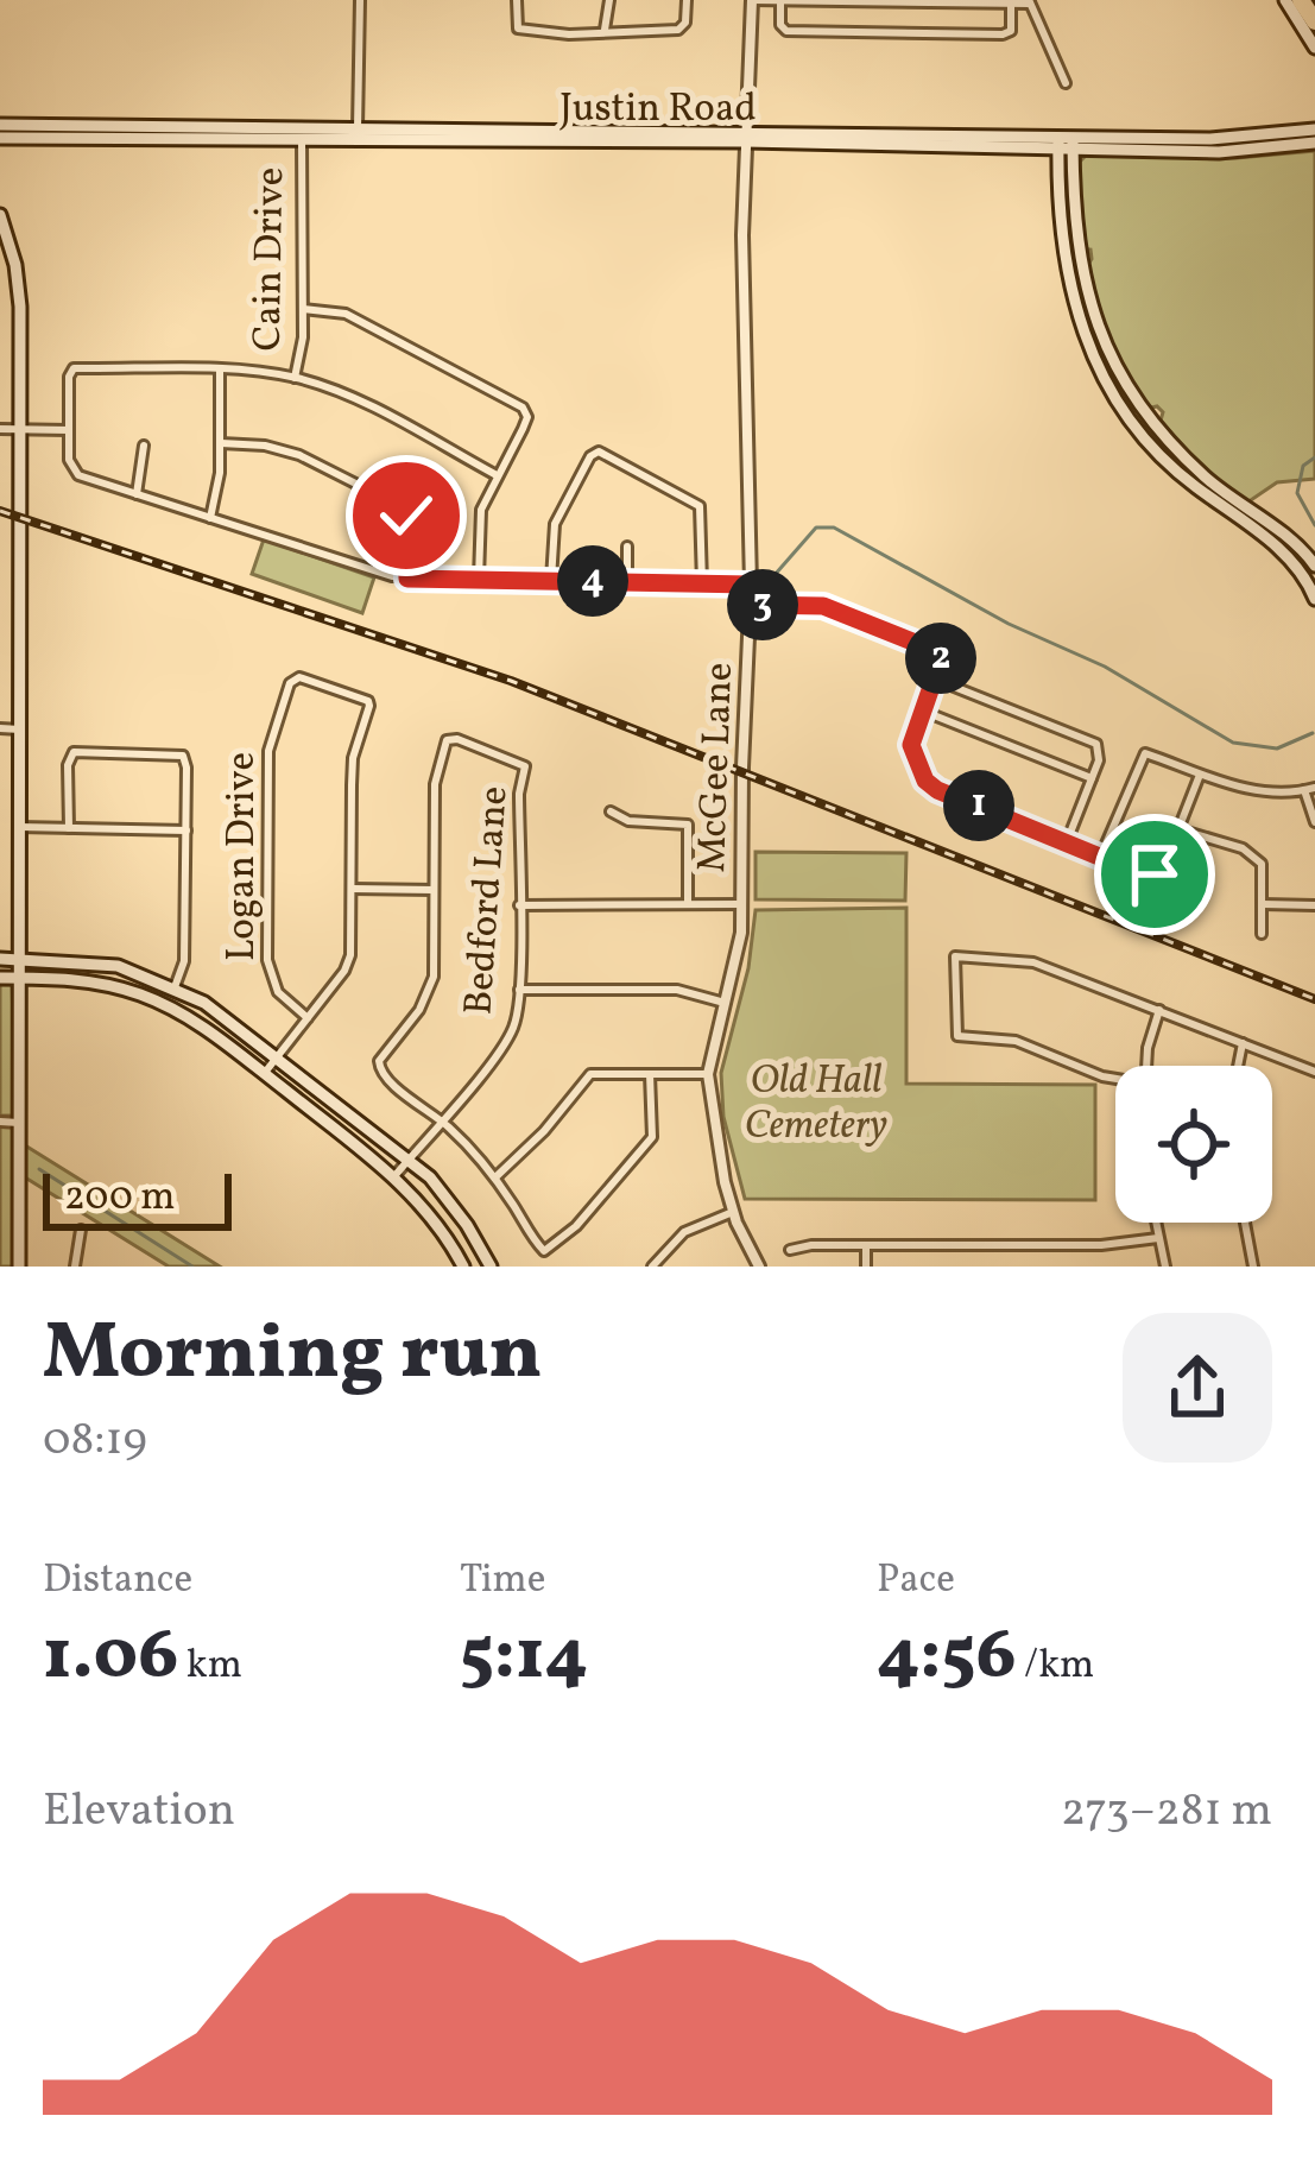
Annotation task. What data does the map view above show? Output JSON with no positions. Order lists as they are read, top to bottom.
{
  "streets": {
    "main road": ["Justin Road"],
    "street": [
      "Cain Drive",
      "McGee Lane",
      "Logan Drive",
      "Bedford Lane"
    ]
  },
  "crossings": [
    ["Justin Road", "Cain Drive"],
    ["Justin Road", "McGee Lane"]
  ],
  "parks": ["Old Hall Cemetery"],
  "scale_bar": "200 m",
  "page": {
    "pins": [
      "4",
      "3",
      "2",
      "1"
    ],
    "scale": "200 m",
    "heading": ["Morning run", "08:19"],
    "stats": [
      ["Distance", "1.06 km"],
      ["Time", "5:14"],
      ["Pace", "4:56 /km"]
    ],
    "chart": ["Elevation", "273–281 m"]
  }
}
